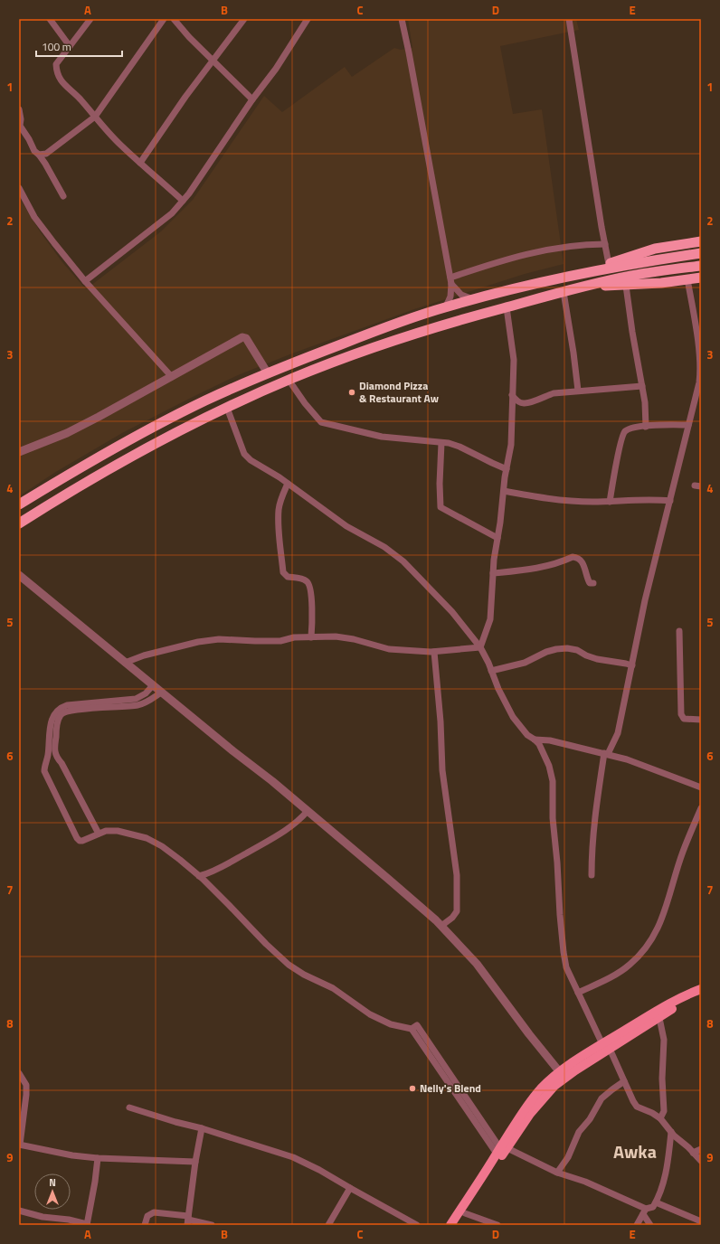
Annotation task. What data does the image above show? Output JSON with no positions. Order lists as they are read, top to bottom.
{
  "districts": ["Awka"],
  "places": ["Diamond Pizza & Restaurant Aw", "Nelly's Blend"],
  "scale_bar": "100 m",
  "north": "top",
  "grid": {
    "columns": [
      "A",
      "B",
      "C",
      "D",
      "E"
    ],
    "rows": [
      "1",
      "2",
      "3",
      "4",
      "5",
      "6",
      "7",
      "8",
      "9"
    ]
  }
}
